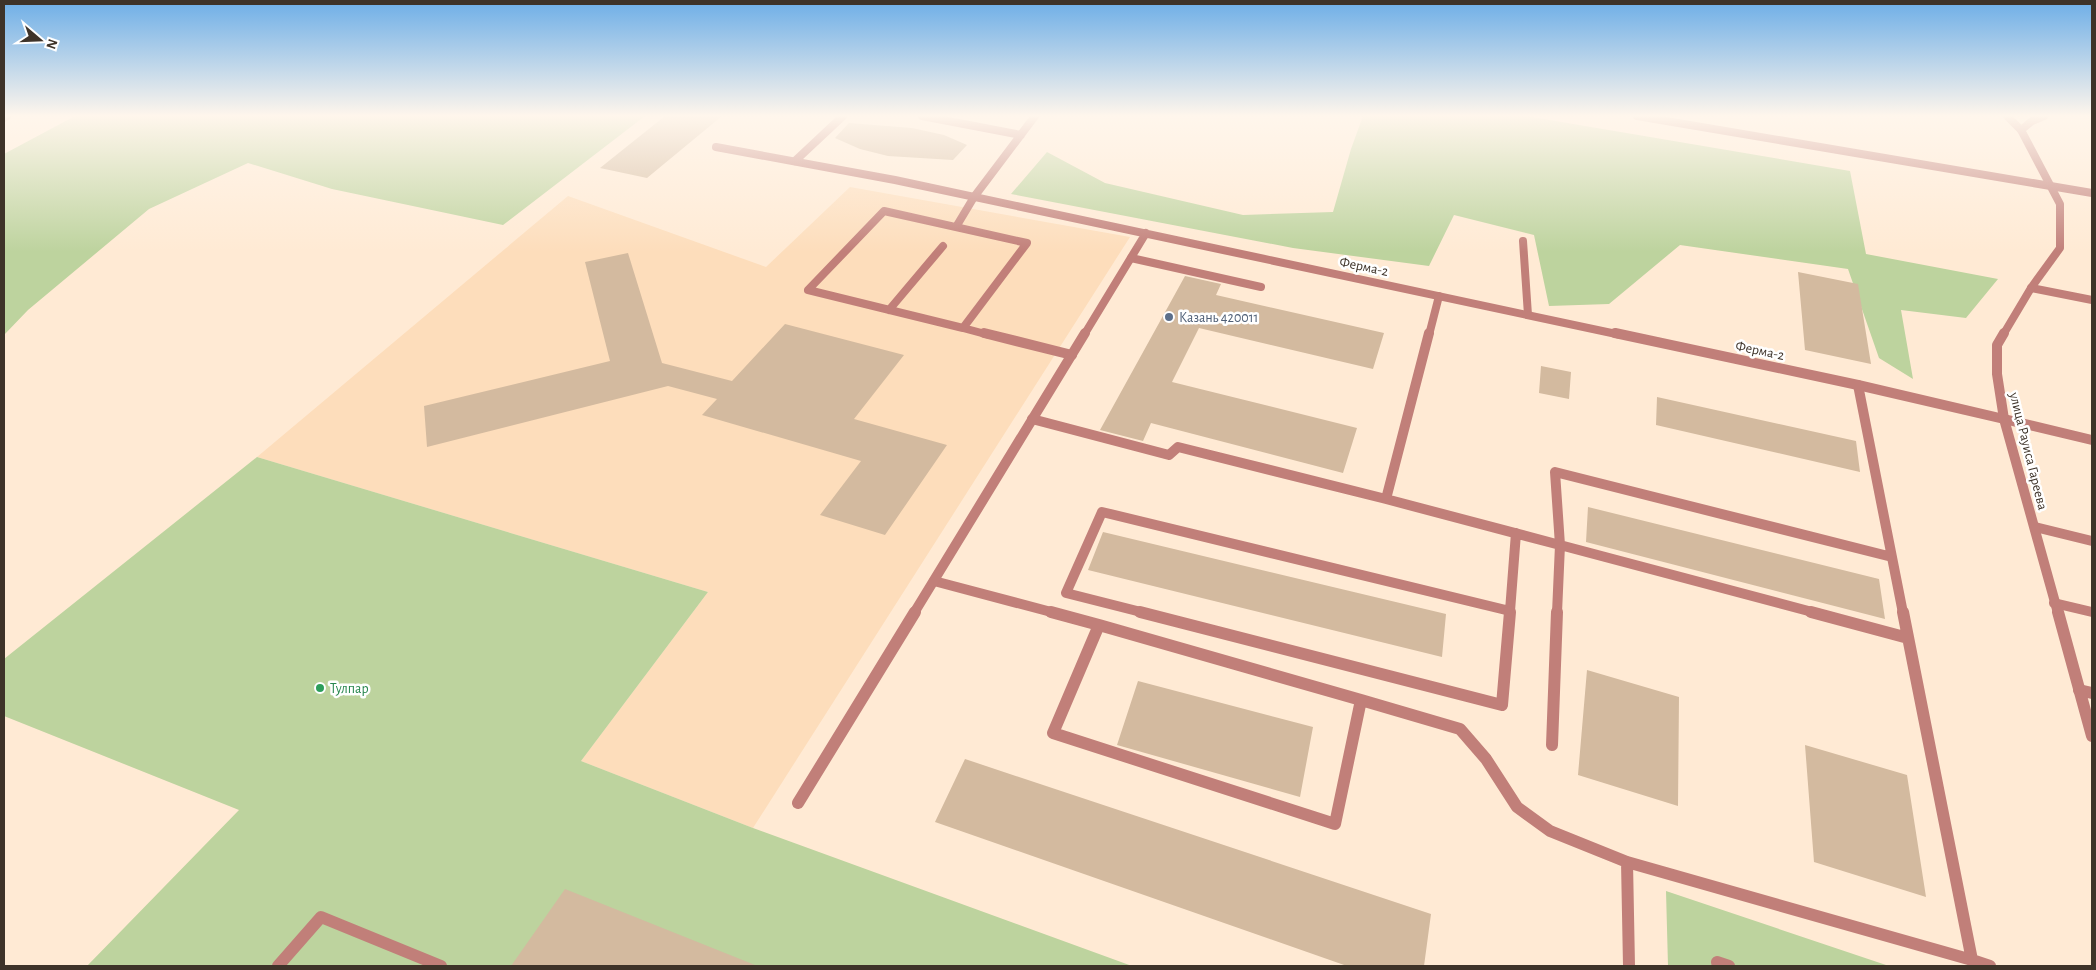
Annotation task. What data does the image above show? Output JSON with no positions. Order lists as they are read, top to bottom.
{
  "streets": {
    "street": ["Ферма-2", "улица Рауиса Гареева"]
  },
  "crossings": [
    ["Ферма-2", "улица Рауиса Гареева"]
  ],
  "places": ["Казань 420011", "Тулпар"],
  "north": "right"
}
